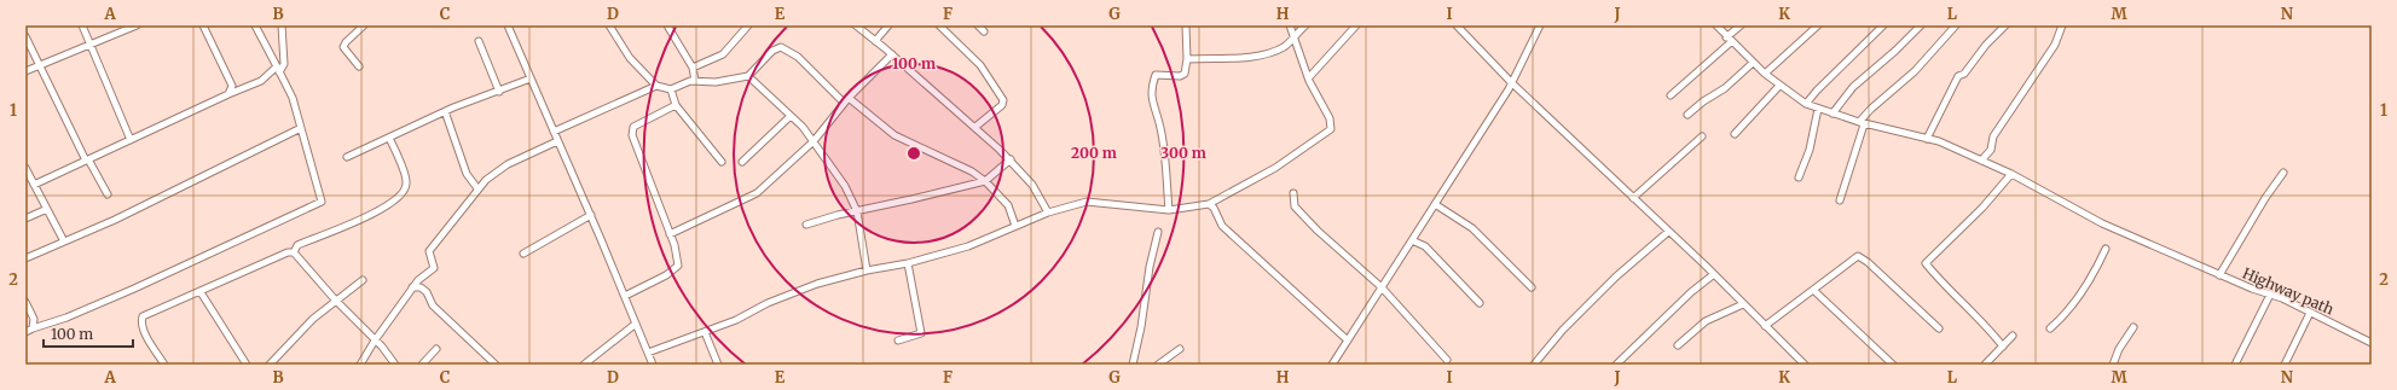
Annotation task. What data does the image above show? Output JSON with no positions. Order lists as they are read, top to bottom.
{
  "streets": {
    "street": ["Highway path"]
  },
  "scale_bar": "100 m",
  "grid": {
    "columns": [
      "A",
      "B",
      "C",
      "D",
      "E",
      "F",
      "G",
      "H",
      "I",
      "J",
      "K",
      "L",
      "M",
      "N"
    ],
    "rows": ["1", "2"]
  },
  "rings": ["100 m", "200 m", "300 m"]
}
